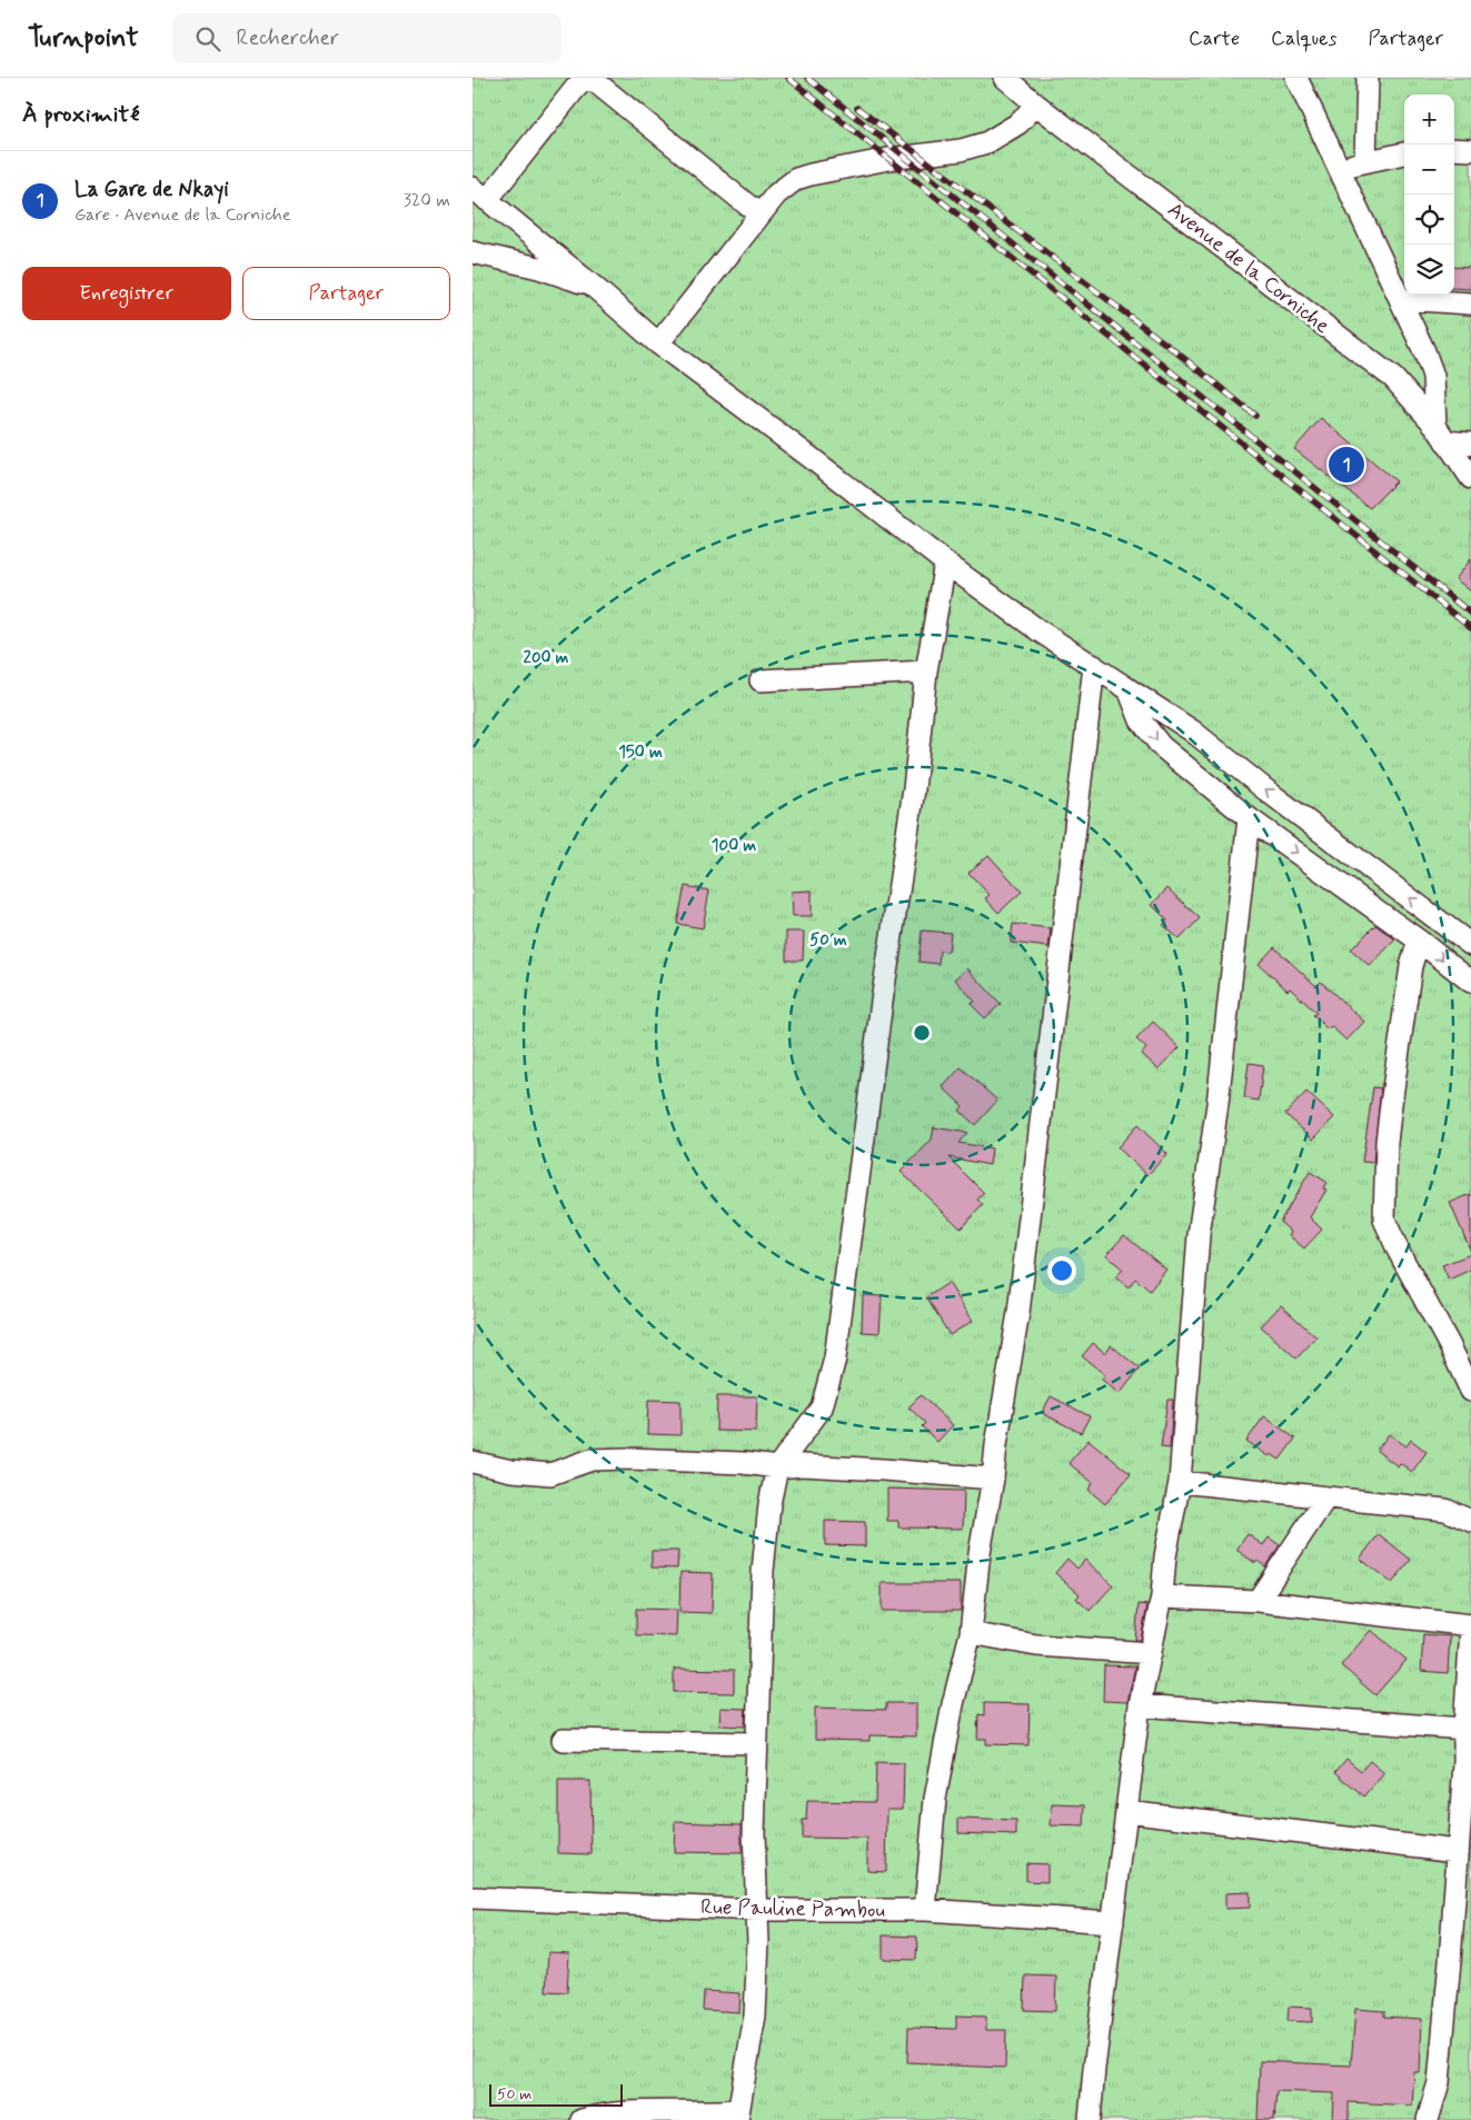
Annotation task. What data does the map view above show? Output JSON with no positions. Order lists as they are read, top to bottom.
{
  "streets": {
    "street": ["Avenue de la Corniche", "Rue Pauline Pambou"]
  },
  "scale_bar": "50 m",
  "page": {
    "header": "Turnpoint",
    "search": "Rechercher",
    "nav": ["Carte", "Calques", "Partager"],
    "heading": "À proximité",
    "map_buttons": ["+", "−"],
    "list": [
      {
        "mark": "1",
        "name": "La Gare de Nkayi",
        "note": "Gare · Avenue de la Corniche",
        "value": "320 m"
      }
    ],
    "buttons": ["Enregistrer", "Partager"],
    "pins": "1",
    "scale": "50 m"
  },
  "rings": [
    "200 m",
    "150 m",
    "100 m",
    "50 m"
  ]
}
